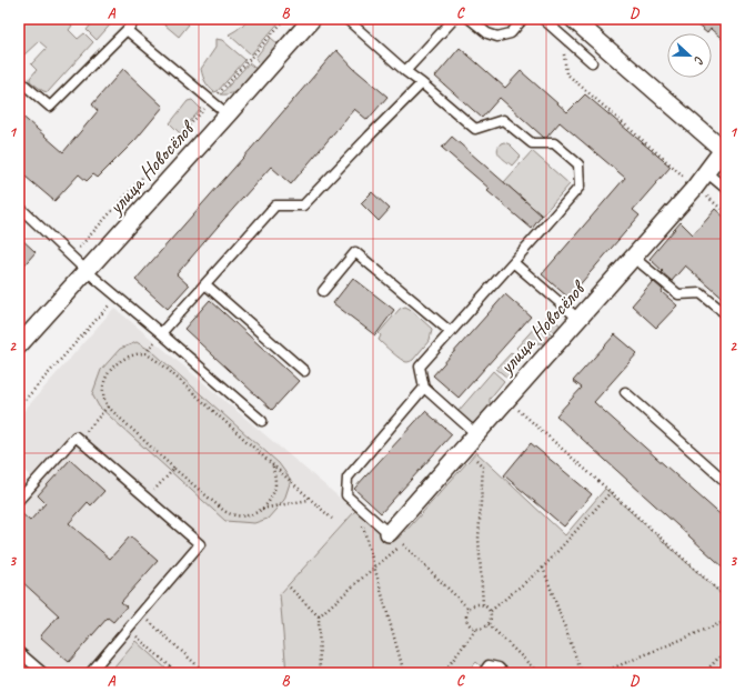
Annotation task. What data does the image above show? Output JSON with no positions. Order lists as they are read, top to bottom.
{
  "streets": {
    "street": ["улица Новосёлов"]
  },
  "north": "right",
  "grid": {
    "columns": [
      "A",
      "B",
      "C",
      "D"
    ],
    "rows": ["1", "2", "3"]
  }
}
